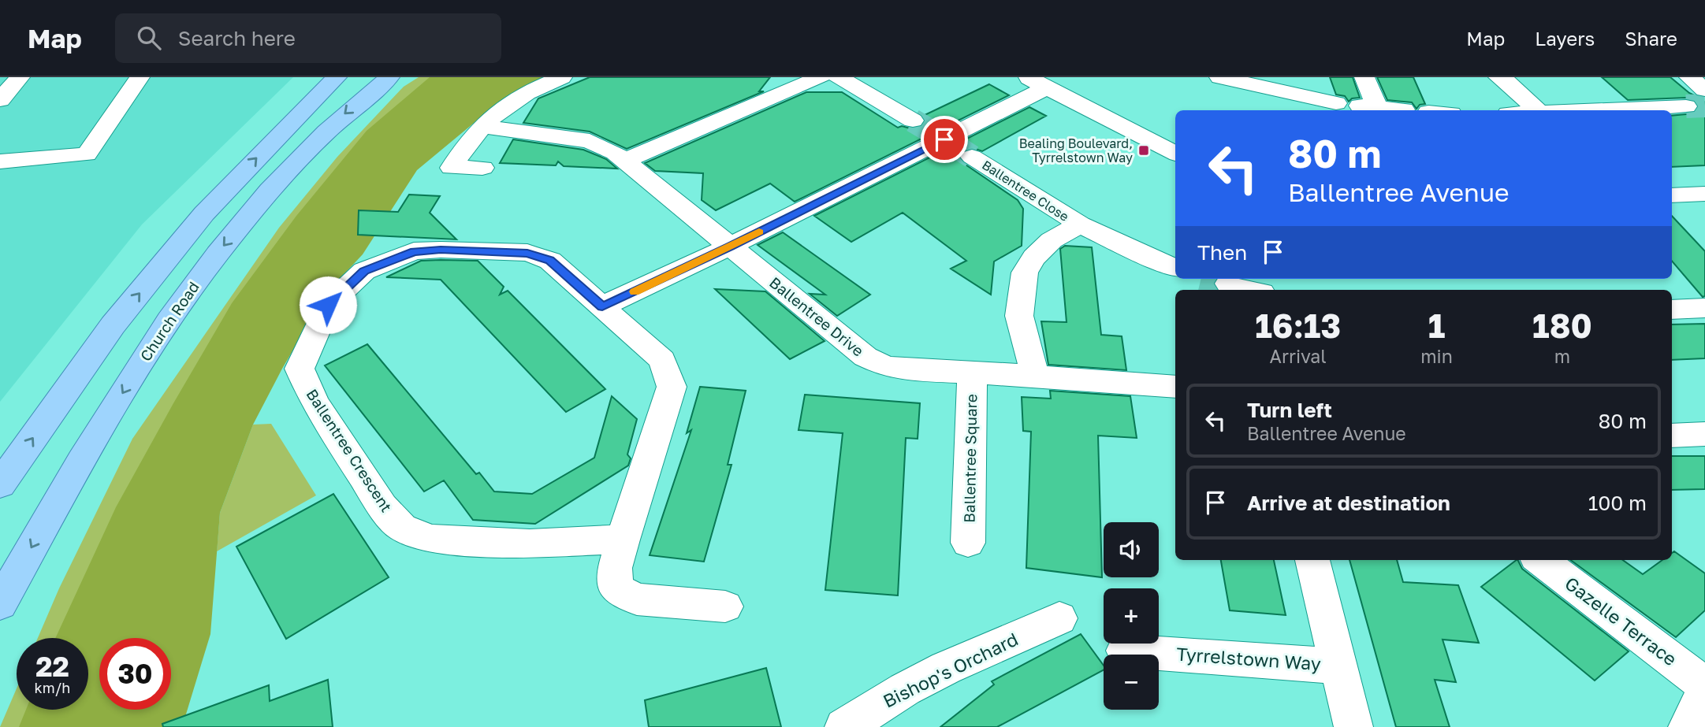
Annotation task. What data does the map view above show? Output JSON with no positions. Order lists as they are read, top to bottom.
{
  "streets": {
    "main road": ["Church Road"],
    "street": [
      "Ballentree Close",
      "Ballentree Drive",
      "Ballentree Crescent",
      "Ballentree Square",
      "Gazelle Terrace",
      "Tyrrelstown Way",
      "Bishop's Orchard"
    ]
  },
  "crossings": [
    ["Ballentree Close", "Ballentree Drive"],
    ["Ballentree Drive", "Ballentree Square"]
  ],
  "places": {
    "transit": ["Bealing Boulevard, Tyrrelstown Way"]
  },
  "page": {
    "header": "Map",
    "search": "Search here",
    "nav": ["Map", "Layers", "Share"],
    "turn": ["80 m", "Ballentree Avenue"],
    "then": "Then",
    "eta": [
      "16:13",
      "Arrival",
      "1",
      "min",
      "180",
      "m"
    ],
    "list": [
      {
        "name": "Turn left",
        "note": "Ballentree Avenue",
        "value": "80 m"
      },
      {
        "name": "Arrive at destination",
        "value": "100 m"
      }
    ],
    "map_buttons": ["+", "−"],
    "speed": "22 km/h",
    "limit": "30"
  }
}
